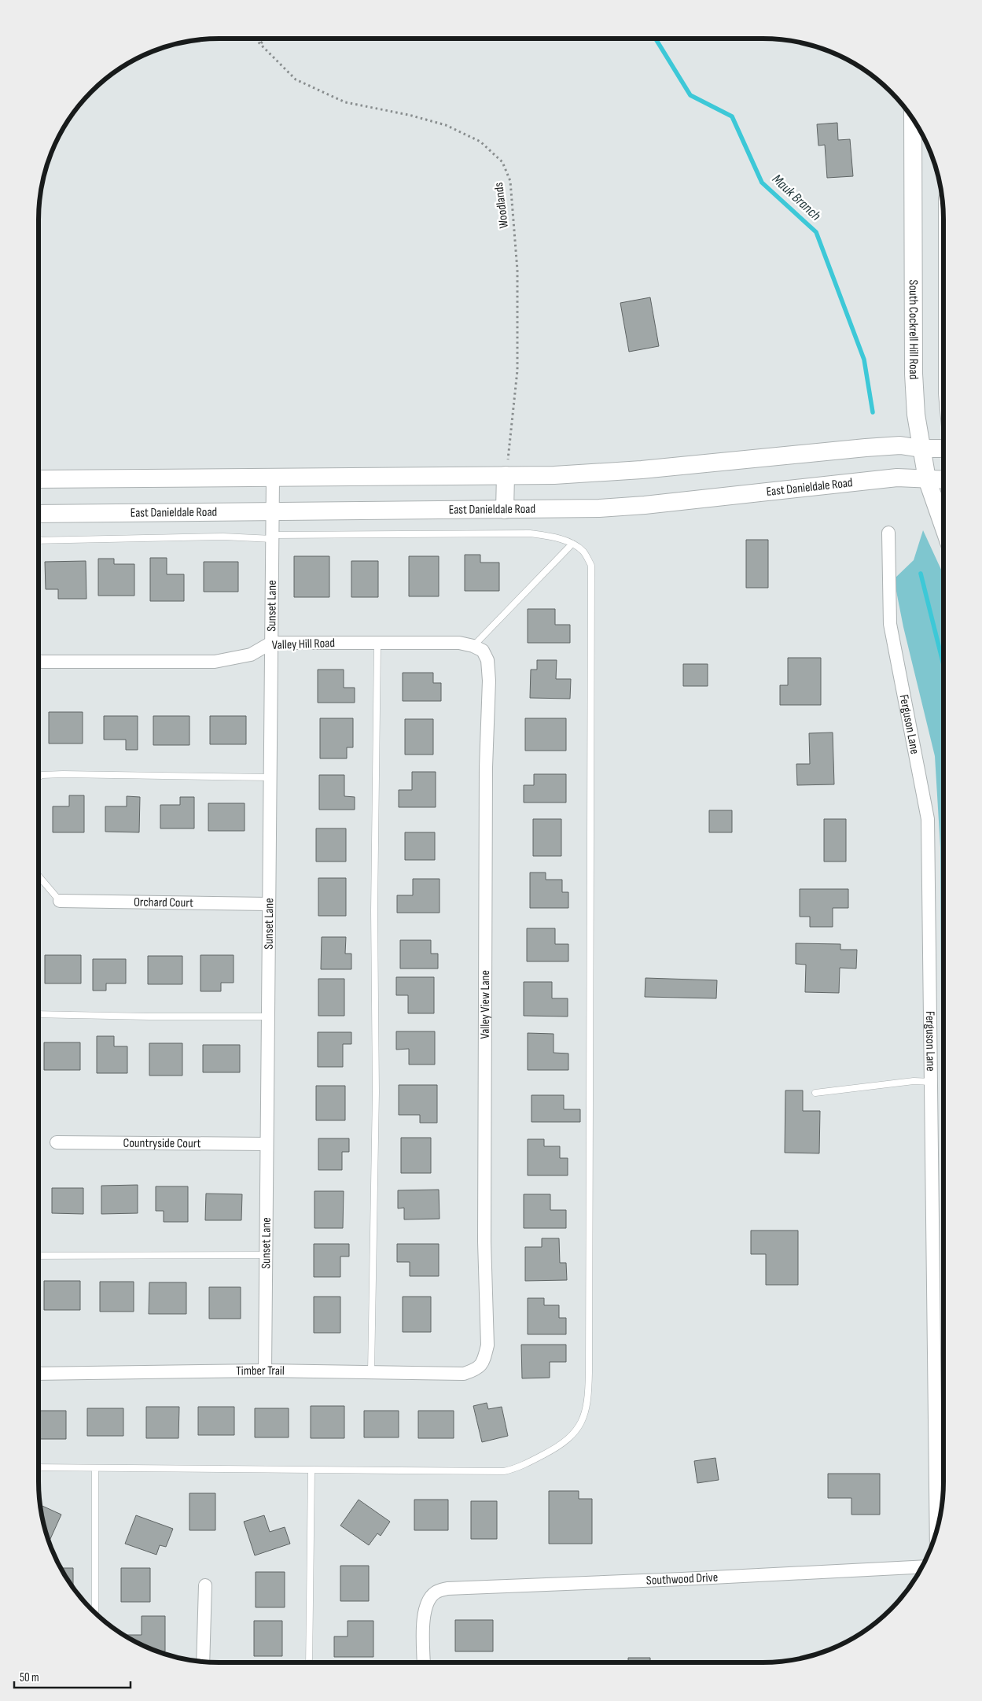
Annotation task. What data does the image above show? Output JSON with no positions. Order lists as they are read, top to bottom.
{
  "streets": {
    "main road": ["South Cockrell Hill Road", "East Danieldale Road"],
    "street": [
      "Sunset Lane",
      "Valley Hill Road",
      "Ferguson Lane",
      "Orchard Court",
      "Valley View Lane",
      "Countryside Court",
      "Timber Trail",
      "Southwood Drive"
    ],
    "path": ["Woodlands"]
  },
  "crossings": [
    ["South Cockrell Hill Road", "East Danieldale Road"],
    ["East Danieldale Road", "Sunset Lane"],
    ["Sunset Lane", "Valley Hill Road"],
    ["Sunset Lane", "Orchard Court"],
    ["Sunset Lane", "Countryside Court"],
    ["Sunset Lane", "Timber Trail"],
    ["Valley Hill Road", "Valley View Lane"],
    ["Valley View Lane", "Timber Trail"]
  ],
  "water": ["Mauk Branch"],
  "scale_bar": "50 m"
}
